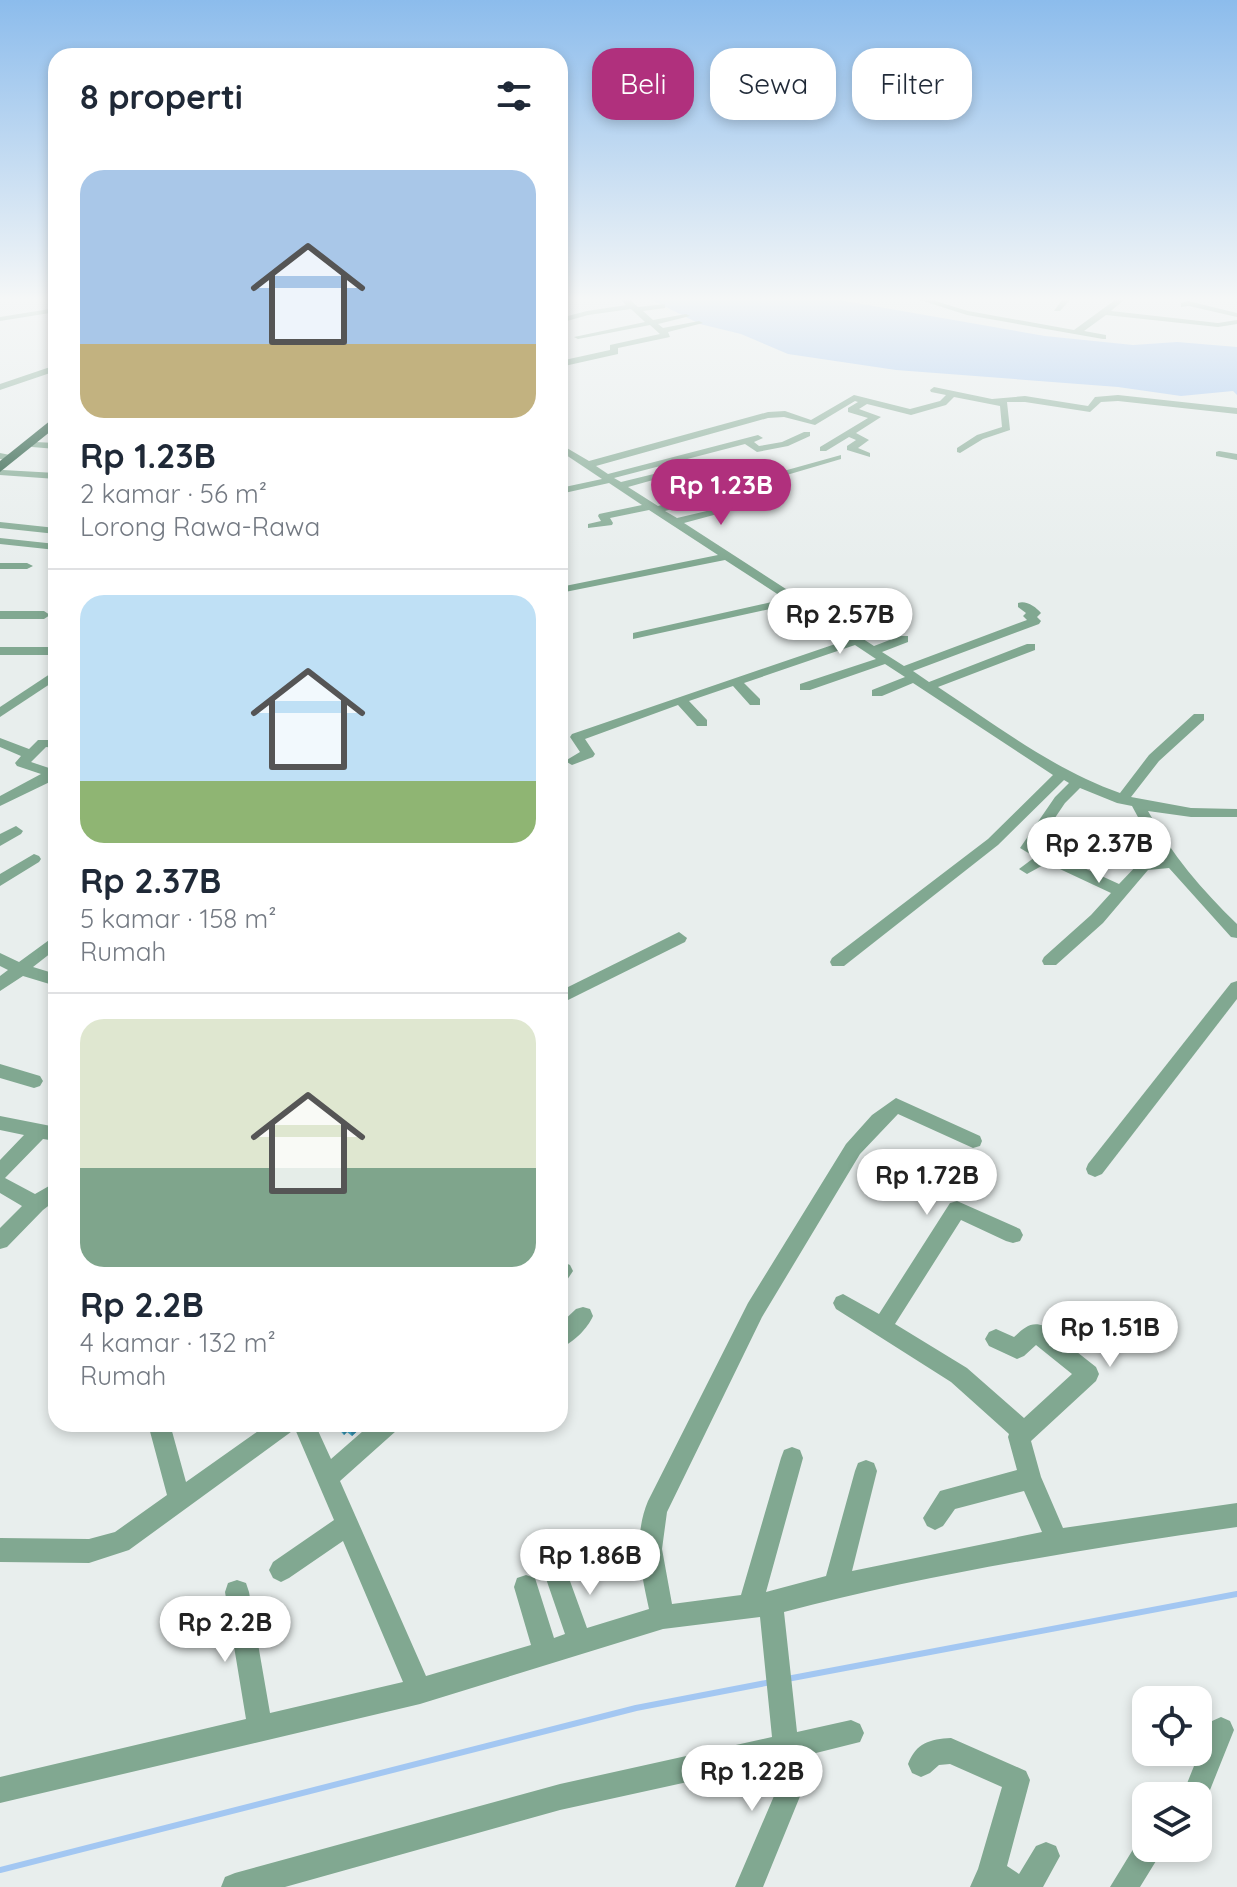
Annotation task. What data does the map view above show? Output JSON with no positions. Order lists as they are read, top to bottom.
{
  "page": {
    "chip": ["Beli", "Sewa", "Filter"],
    "heading": "8 properti",
    "list": [
      {
        "name": "Rp 1.23B",
        "note": "2 kamar · 56 m² · Lorong Rawa-Rawa"
      },
      {
        "name": "Rp 2.37B",
        "note": "5 kamar · 158 m² · Rumah"
      },
      {
        "name": "Rp 2.2B",
        "note": "4 kamar · 132 m² · Rumah"
      }
    ],
    "price": [
      "Rp 1.23B",
      "Rp 2.57B",
      "Rp 2.37B",
      "Rp 1.72B",
      "Rp 1.51B",
      "Rp 1.86B",
      "Rp 2.2B",
      "Rp 1.22B"
    ]
  }
}
